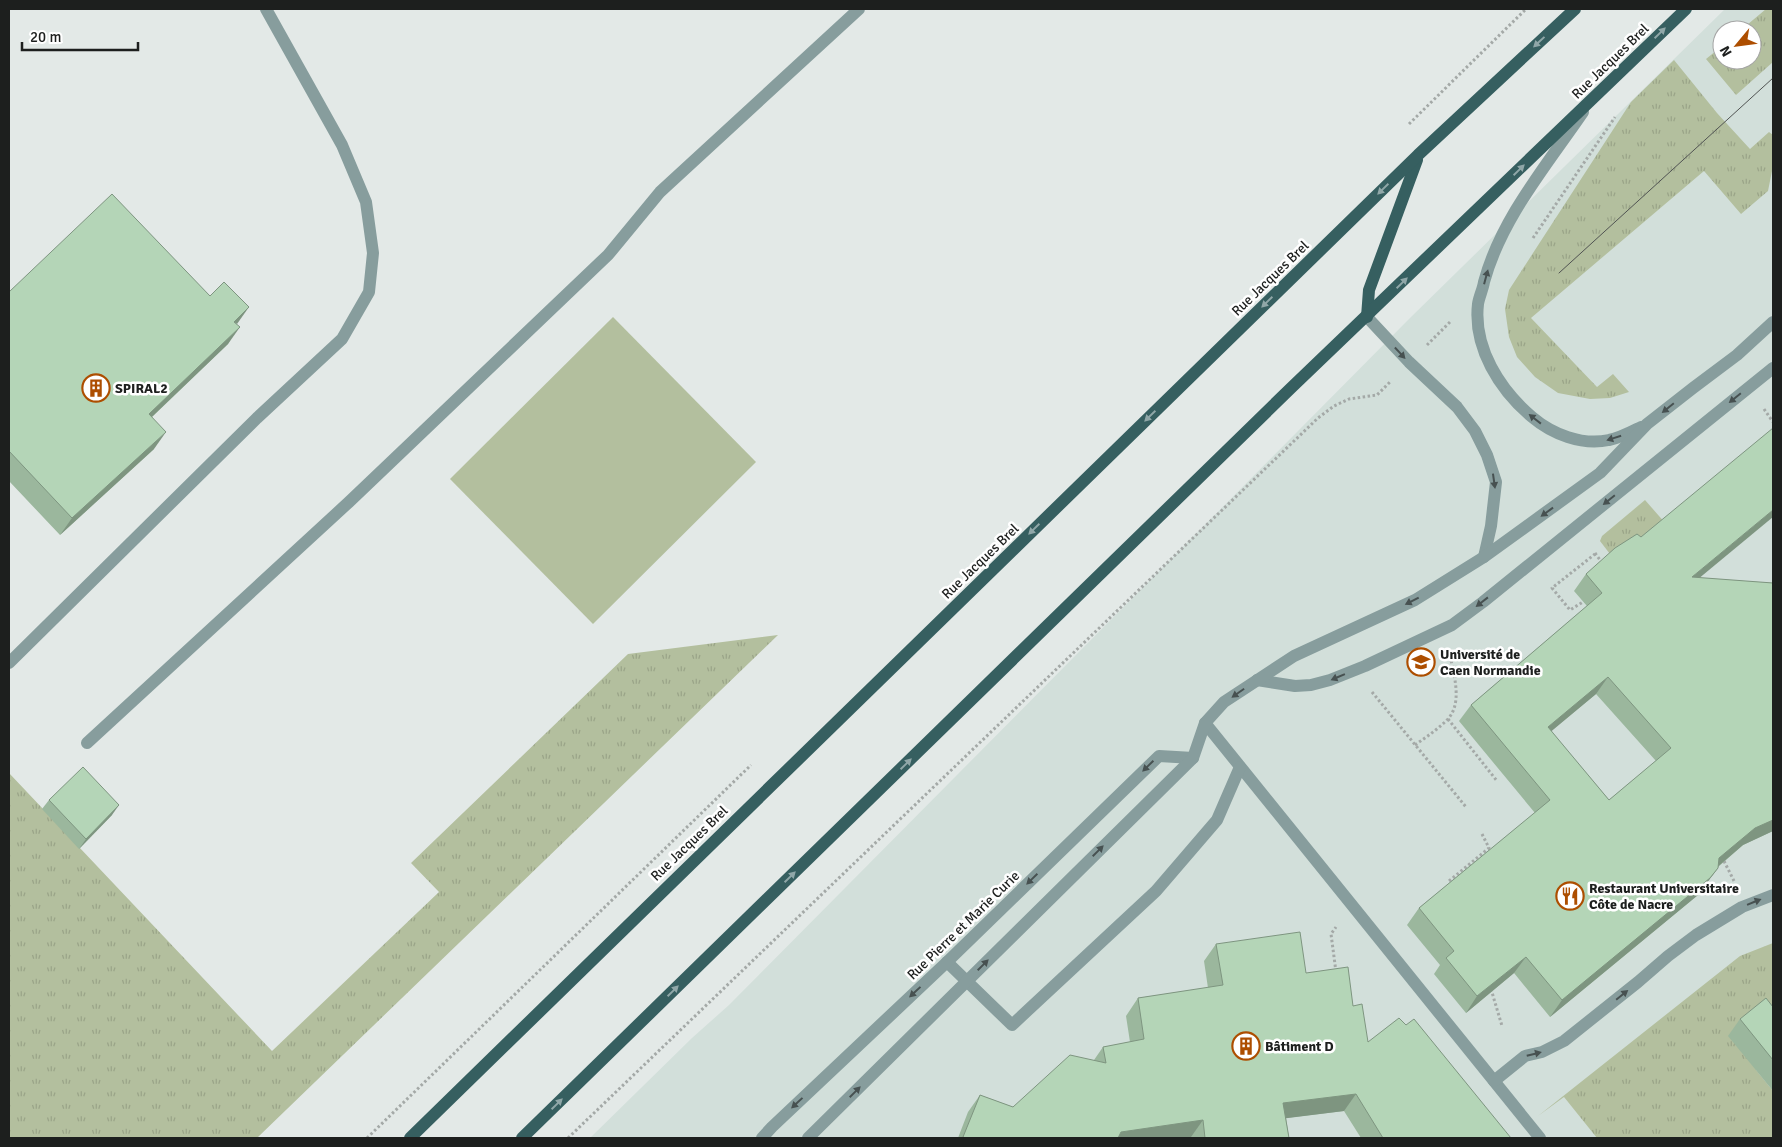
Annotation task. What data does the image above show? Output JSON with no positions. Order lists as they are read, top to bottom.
{
  "streets": {
    "main road": ["Rue Jacques Brel"],
    "street": ["Rue Pierre et Marie Curie"]
  },
  "places": {
    "building": ["SPIRAL2", "Bâtiment D"],
    "school or university": ["Université de Caen Normandie"],
    "restaurant": ["Restaurant Universitaire Côte de Nacre"]
  },
  "scale_bar": "20 m",
  "north": "bottom left"
}
